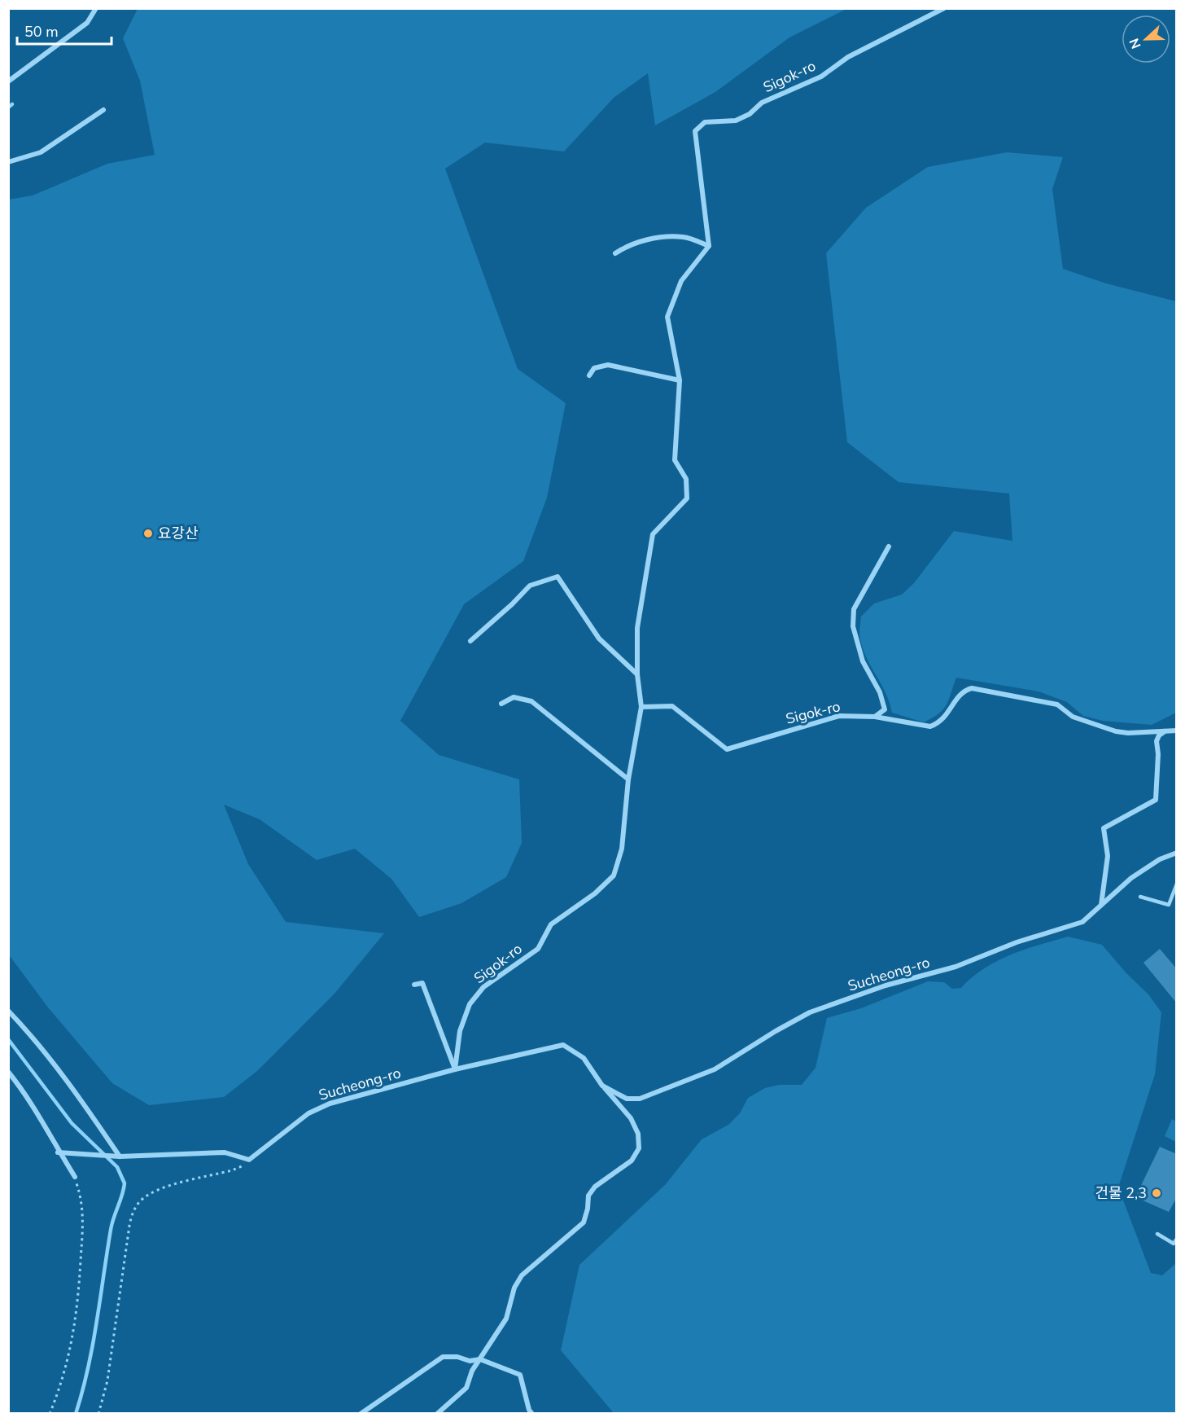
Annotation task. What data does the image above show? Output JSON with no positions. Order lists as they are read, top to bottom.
{
  "streets": {
    "street": ["Sigok-ro", "Sucheong-ro"]
  },
  "crossings": [
    ["Sigok-ro", "Sucheong-ro"]
  ],
  "places": ["요강산", "건물 2,3"],
  "scale_bar": "50 m",
  "north": "left"
}
